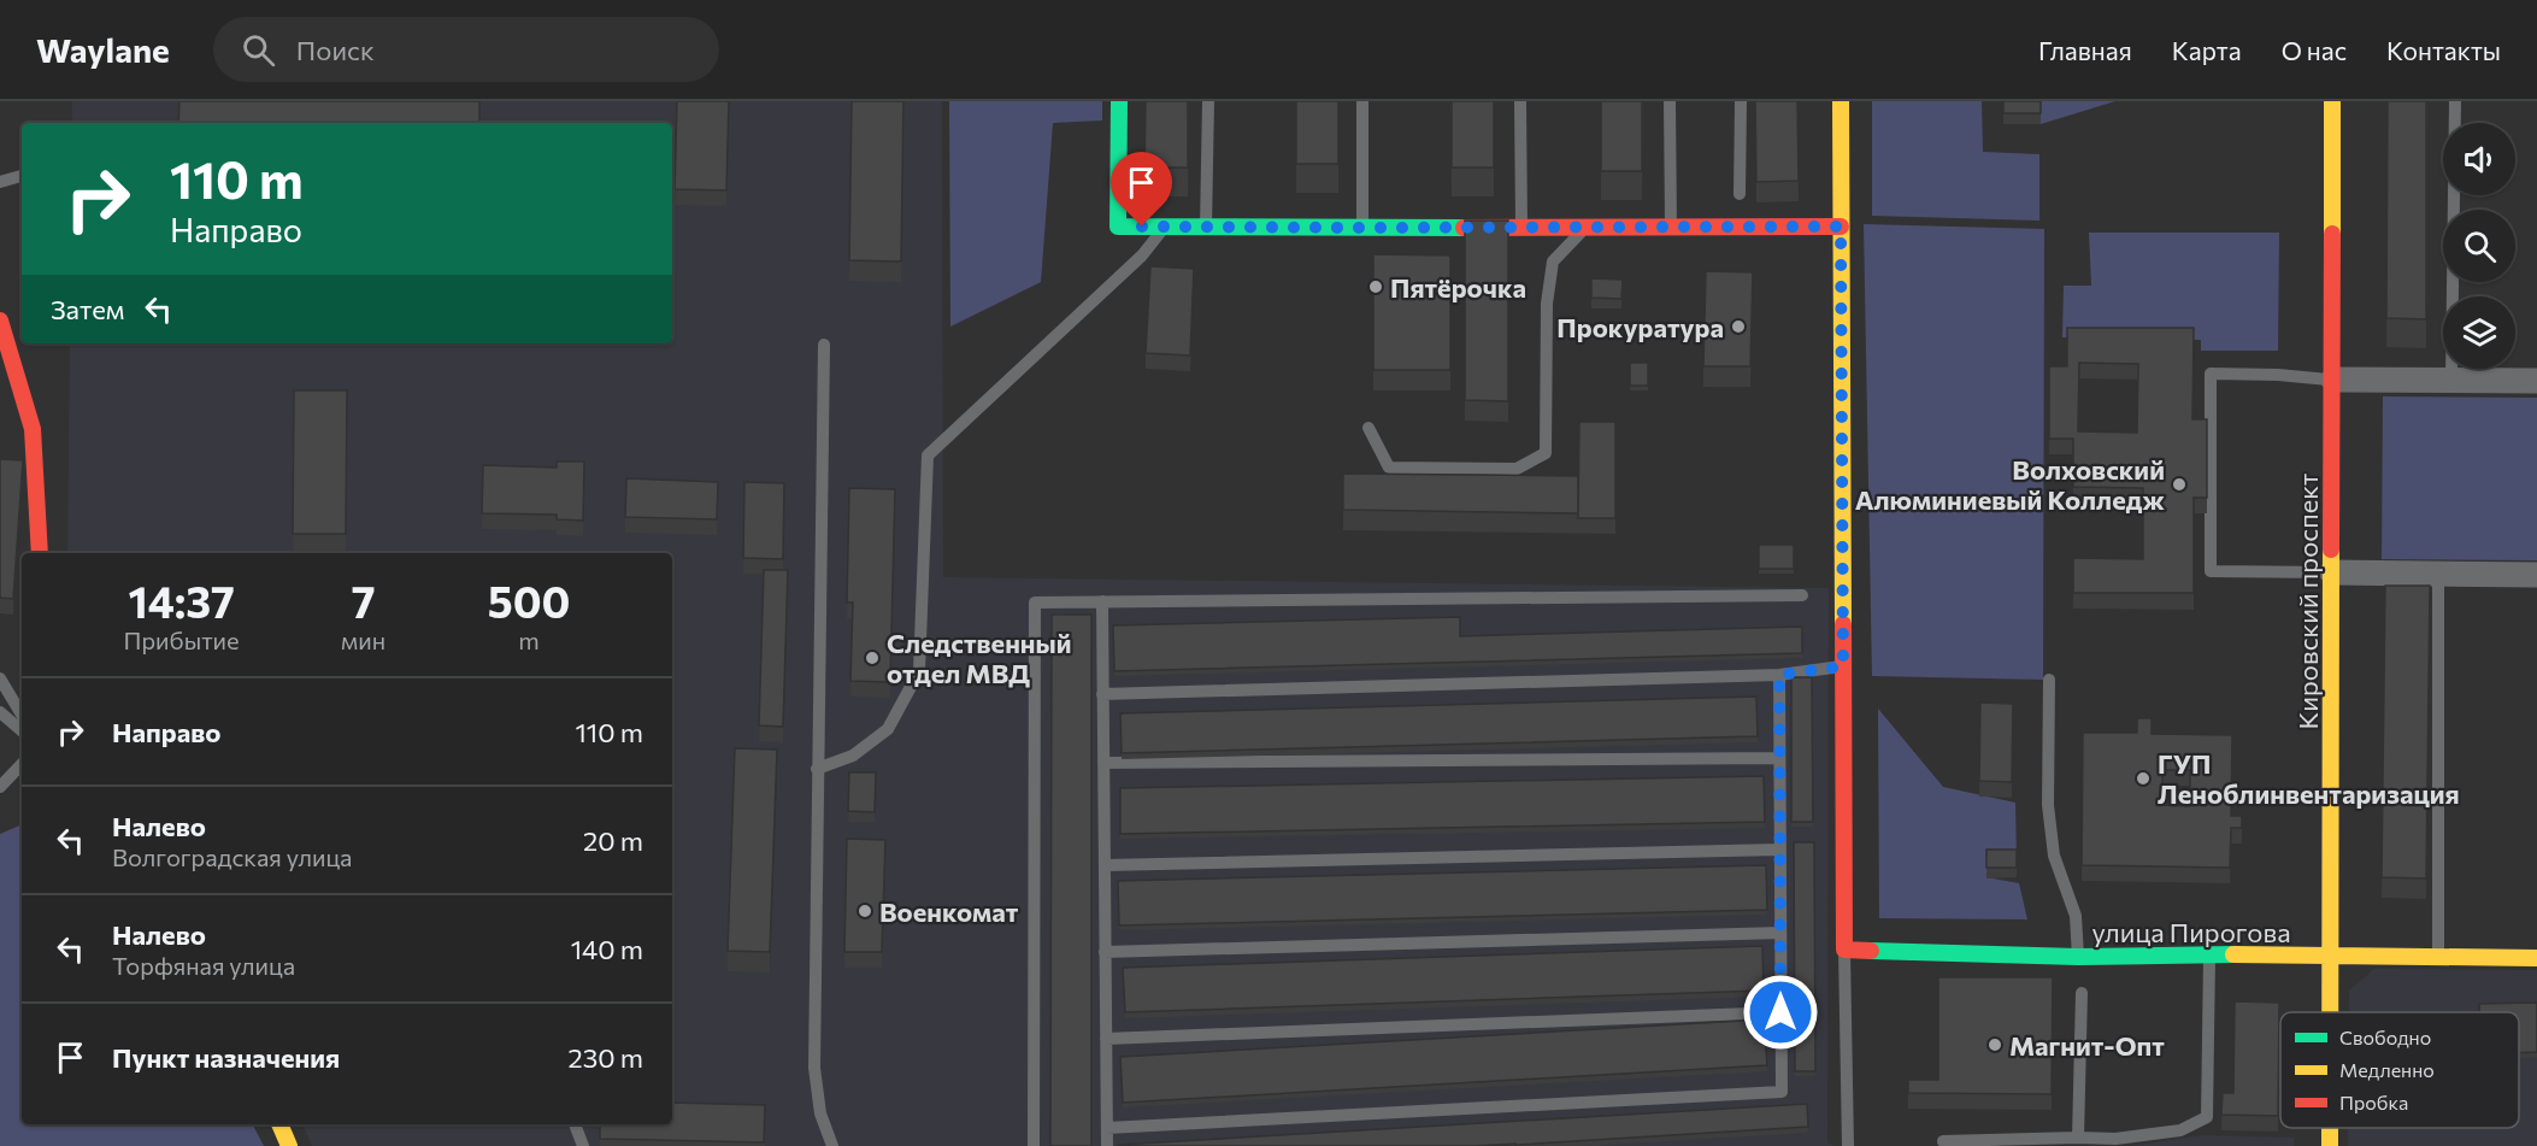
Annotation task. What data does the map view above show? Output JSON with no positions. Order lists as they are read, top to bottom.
{
  "streets": {
    "street": ["Кировский проспект", "улица Пирогова"]
  },
  "crossings": [
    ["Кировский проспект", "улица Пирогова"]
  ],
  "places": [
    "Пятёрочка",
    "Прокуратура",
    "Волховский Алюминиевый Колледж",
    "Следственный отдел МВД",
    "ГУП Леноблинвентаризация",
    "Военкомат",
    "Магнит-Опт"
  ],
  "legend": ["Свободно", "Медленно", "Пробка"],
  "page": {
    "header": "Waylane",
    "search": "Поиск",
    "nav": [
      "Главная",
      "Карта",
      "О нас",
      "Контакты"
    ],
    "turn": ["110 m", "Направо"],
    "then": "Затем",
    "eta": [
      "14:37",
      "Прибытие",
      "7",
      "мин",
      "500",
      "m"
    ],
    "list": [
      {
        "name": "Направо",
        "value": "110 m"
      },
      {
        "name": "Налево",
        "note": "Волгоградская улица",
        "value": "20 m"
      },
      {
        "name": "Налево",
        "note": "Торфяная улица",
        "value": "140 m"
      },
      {
        "name": "Пункт назначения",
        "value": "230 m"
      }
    ]
  }
}
